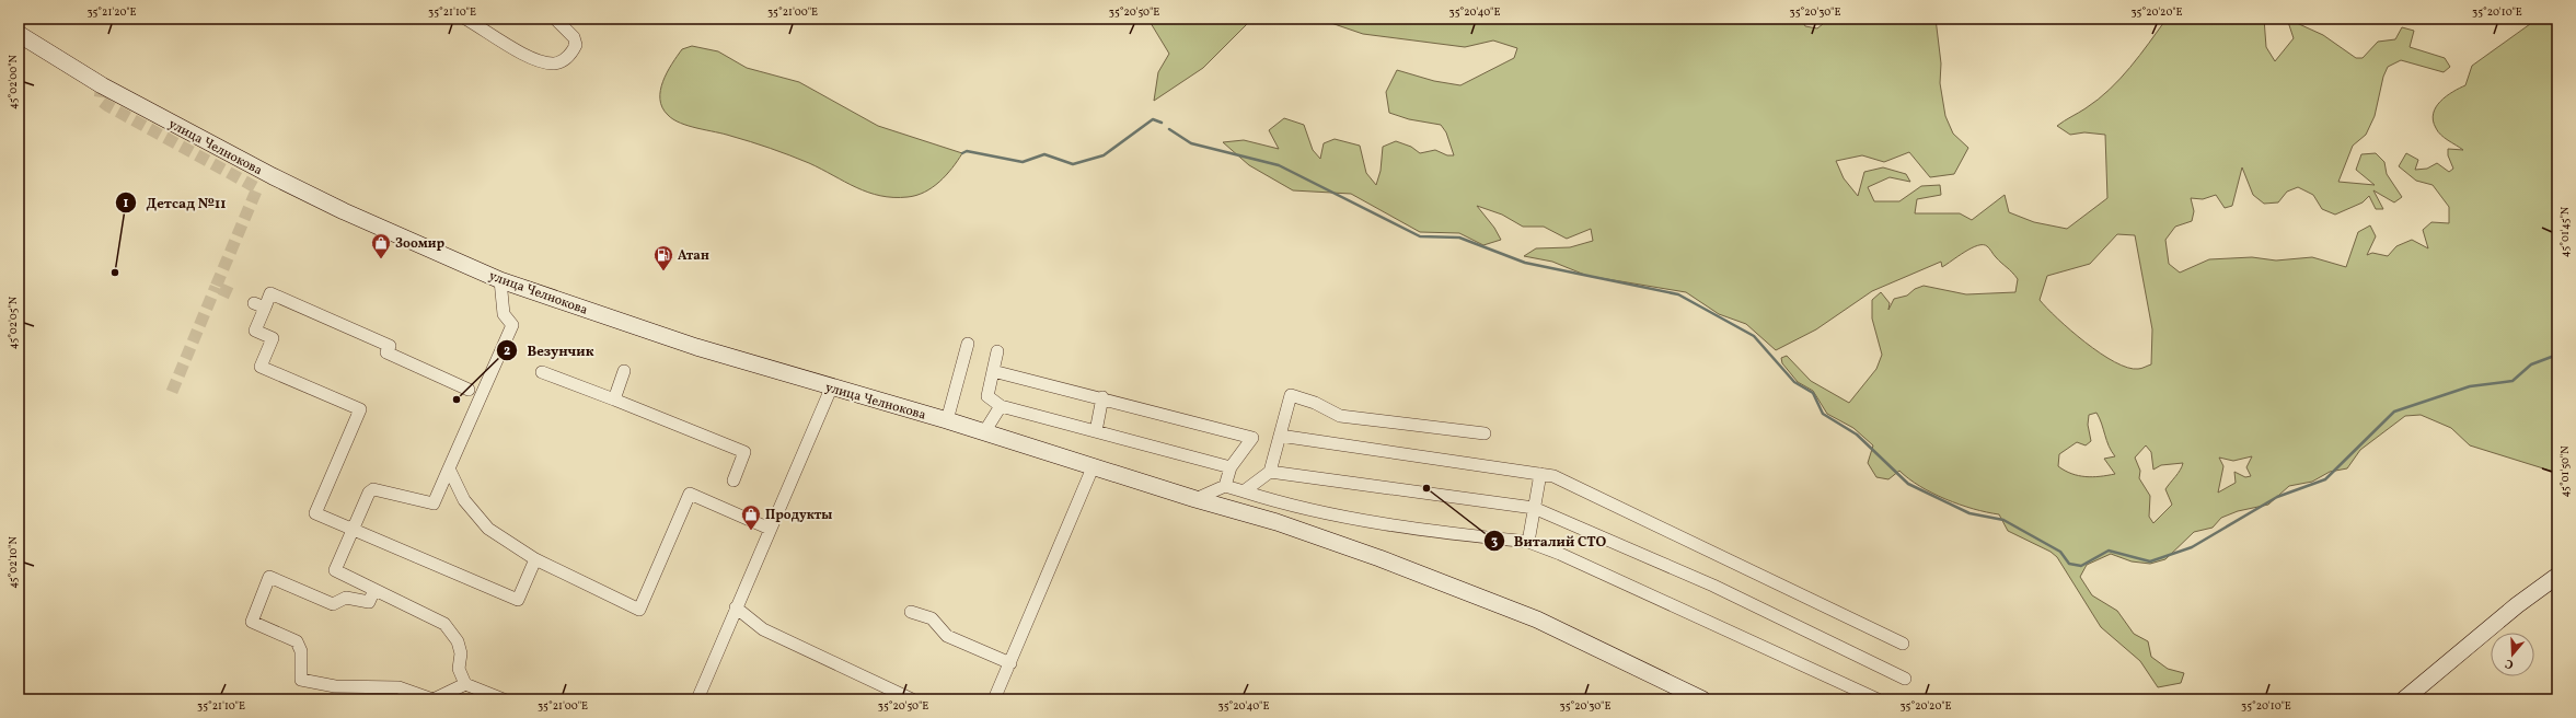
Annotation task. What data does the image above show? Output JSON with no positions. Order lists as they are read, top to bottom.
{
  "streets": {
    "main road": ["улица Челнокова"]
  },
  "places": {
    "shop": ["Зоомир", "Продукты"],
    "fuel station": ["Атан"],
    "other": ["Детсад №11", "Везунчик", "Виталий СТО"]
  },
  "north": "bottom",
  "coordinates": [
    "35°21'20\"E",
    "35°21'10\"E",
    "35°21'00\"E",
    "35°20'50\"E",
    "35°20'40\"E",
    "35°20'30\"E",
    "35°20'20\"E",
    "35°20'10\"E",
    "45°02'00\"N",
    "45°01'45\"N",
    "45°02'05\"N",
    "45°01'50\"N",
    "45°02'10\"N"
  ]
}
